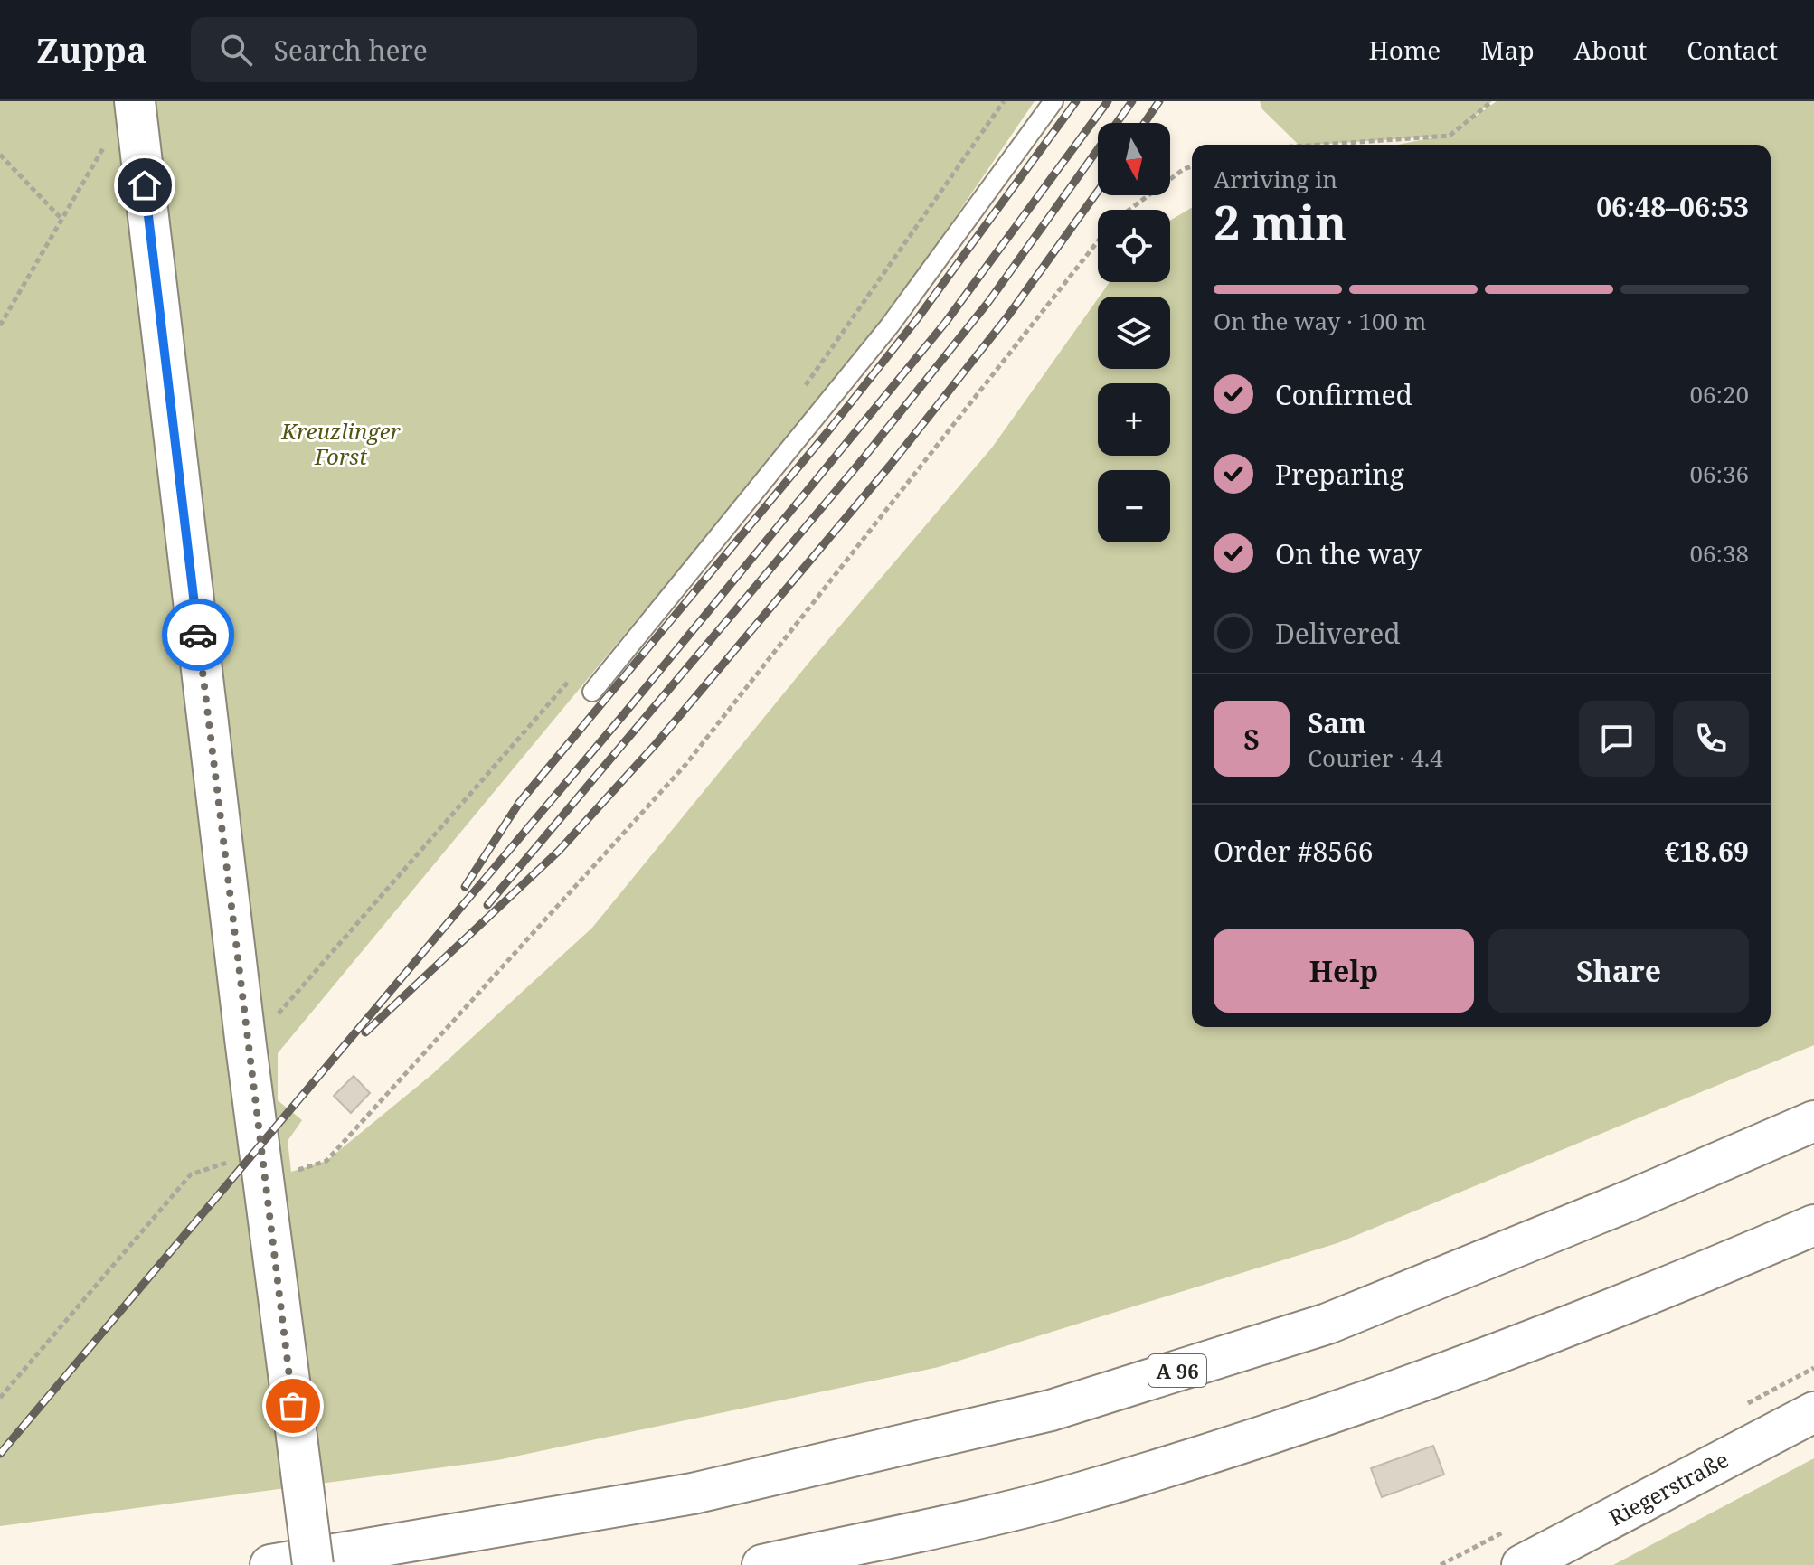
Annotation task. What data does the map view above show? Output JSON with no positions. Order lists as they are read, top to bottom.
{
  "streets": {
    "main road": ["A 96", "Riegerstraße"]
  },
  "parks": ["Kreuzlinger Forst"],
  "north": "bottom",
  "page": {
    "header": "Zuppa",
    "search": "Search here",
    "nav": [
      "Home",
      "Map",
      "About",
      "Contact"
    ],
    "map_buttons": ["+", "−"],
    "heading": ["2 min", "Arriving in", "06:48–06:53"],
    "panel": [
      "Sam",
      "Courier · 4.4",
      "Order #8566",
      "€18.69"
    ],
    "bar": "On the way · 100 m",
    "list": [
      ["Confirmed", "06:20"],
      ["Preparing", "06:36"],
      ["On the way", "06:38"],
      "Delivered"
    ],
    "round": "S",
    "buttons": ["Help", "Share"]
  }
}
